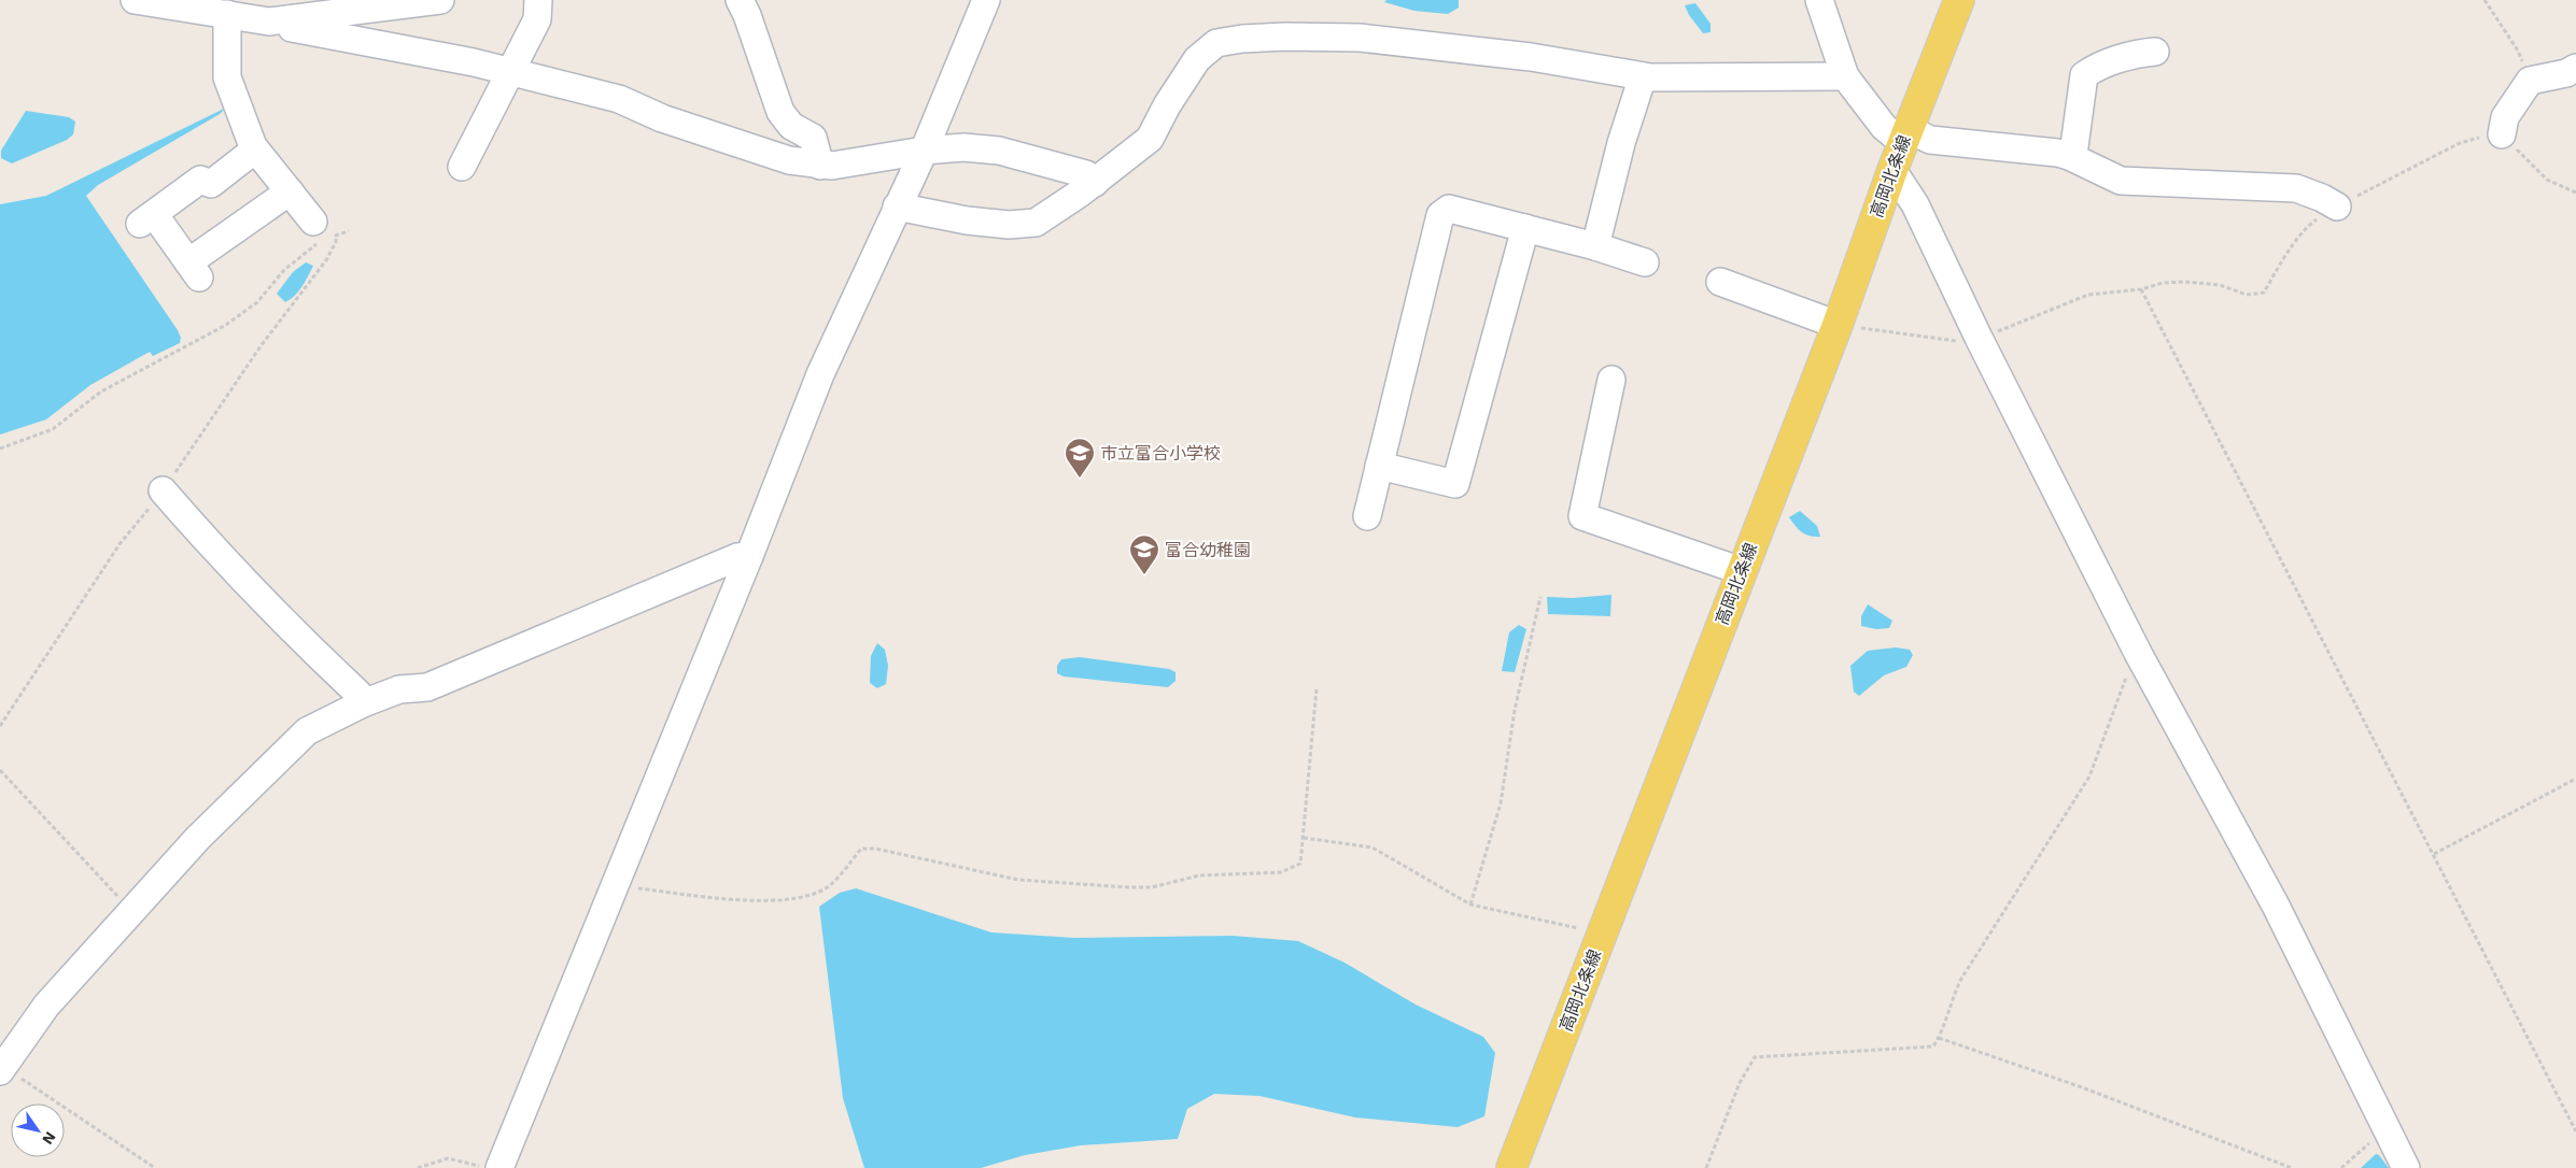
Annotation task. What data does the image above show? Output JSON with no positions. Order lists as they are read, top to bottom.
{
  "streets": {
    "main road": ["高岡北条線"]
  },
  "places": {
    "school or university": ["市立富合小学校", "富合幼稚園"]
  },
  "north": "bottom right"
}
